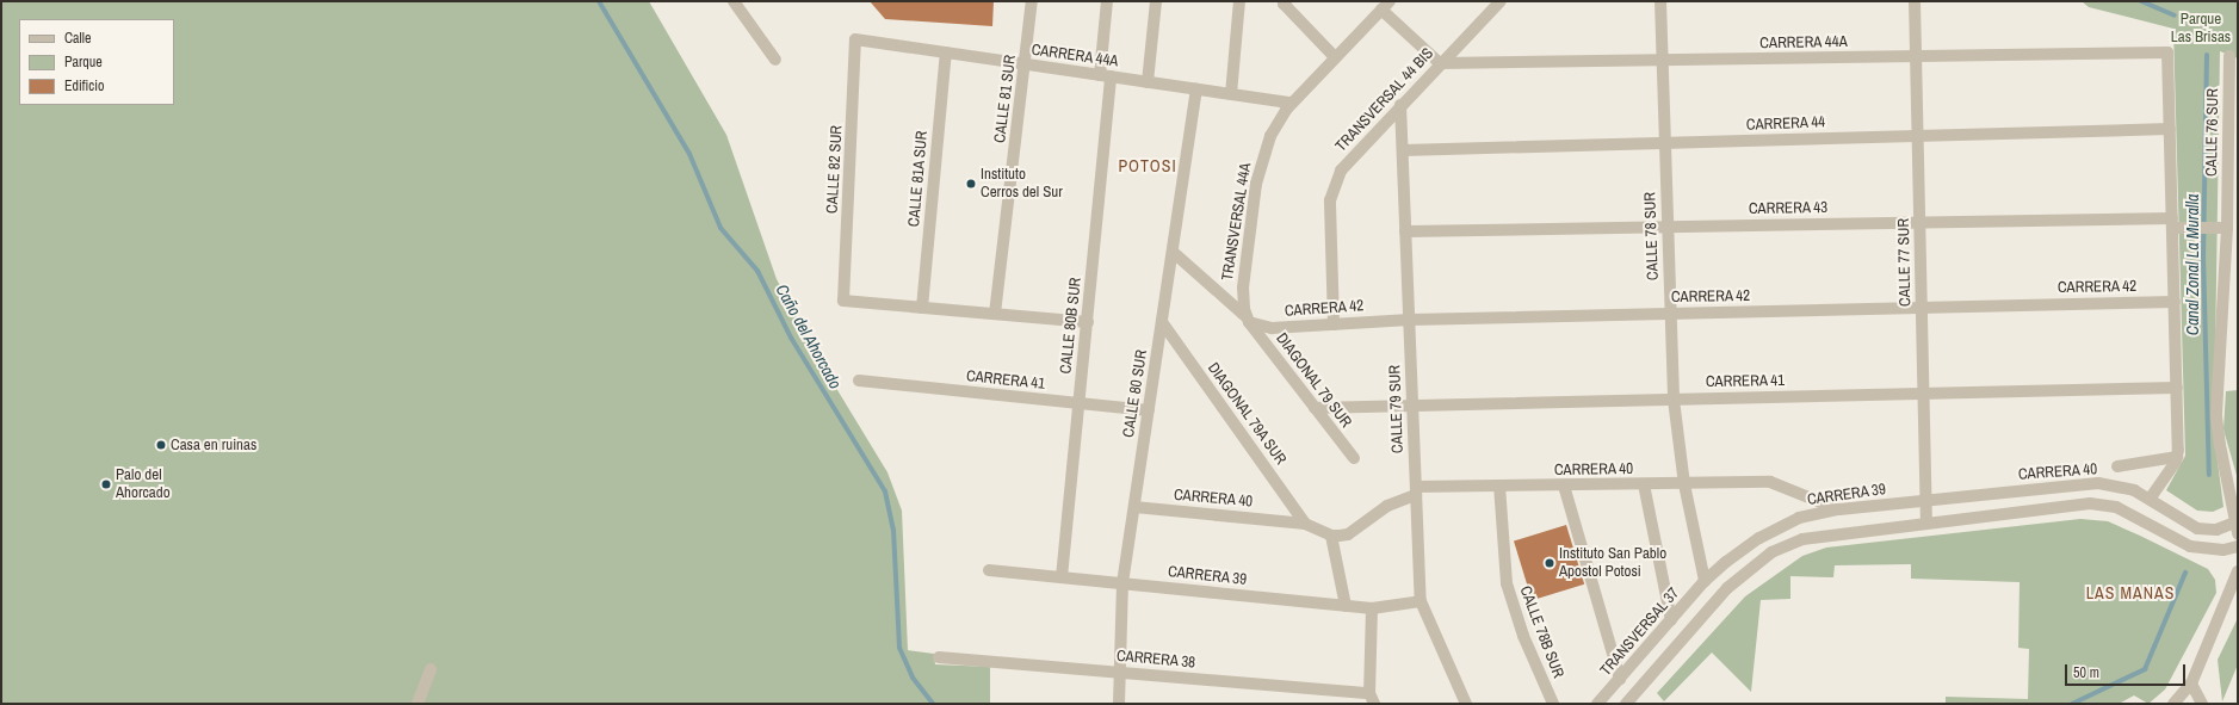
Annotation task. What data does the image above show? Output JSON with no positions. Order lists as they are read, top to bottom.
{
  "streets": {
    "street": [
      "CARRERA 44A",
      "CALLE 81 SUR",
      "TRANSVERSAL 44 BIS",
      "CARRERA 44",
      "CALLE 76 SUR",
      "CALLE 82 SUR",
      "CALLE 81A SUR",
      "CARRERA 43",
      "TRANSVERSAL 44A",
      "CALLE 78 SUR",
      "CALLE 77 SUR",
      "CARRERA 42",
      "CALLE 80B SUR",
      "CARRERA 41",
      "DIAGONAL 79 SUR",
      "CALLE 80 SUR",
      "CALLE 79 SUR",
      "DIAGONAL 79A SUR",
      "CARRERA 40",
      "CARRERA 39",
      "CALLE 78B SUR",
      "TRANSVERSAL 37",
      "CARRERA 38"
    ]
  },
  "crossings": [
    ["CARRERA 44A", "CALLE 81 SUR"],
    ["CARRERA 44A", "TRANSVERSAL 44 BIS"],
    ["CARRERA 44A", "CARRERA 44"],
    ["CARRERA 44A", "CALLE 82 SUR"],
    ["CARRERA 44A", "CALLE 81A SUR"],
    ["CARRERA 44A", "TRANSVERSAL 44A"],
    ["CARRERA 44A", "CALLE 78 SUR"],
    ["CARRERA 44A", "CALLE 77 SUR"],
    ["CARRERA 44A", "CALLE 80B SUR"],
    ["CARRERA 44A", "CALLE 80 SUR"],
    ["TRANSVERSAL 44 BIS", "CARRERA 42"],
    ["TRANSVERSAL 44 BIS", "CALLE 79 SUR"],
    ["CARRERA 44", "CALLE 78 SUR"],
    ["CARRERA 44", "CALLE 77 SUR"],
    ["CARRERA 44", "CALLE 79 SUR"],
    ["CALLE 76 SUR", "CARRERA 43"],
    ["CALLE 76 SUR", "CARRERA 40"],
    ["CALLE 82 SUR", "CALLE 81A SUR"],
    ["CARRERA 43", "CALLE 78 SUR"],
    ["CARRERA 43", "CALLE 77 SUR"],
    ["CARRERA 43", "CALLE 79 SUR"],
    ["TRANSVERSAL 44A", "CARRERA 42"],
    ["TRANSVERSAL 44A", "DIAGONAL 79 SUR"],
    ["CALLE 78 SUR", "CARRERA 42"],
    ["CALLE 78 SUR", "CARRERA 41"],
    ["CALLE 78 SUR", "CARRERA 40"],
    ["CALLE 78 SUR", "CARRERA 39"],
    ["CALLE 78 SUR", "TRANSVERSAL 37"],
    ["CALLE 77 SUR", "CARRERA 42"],
    ["CALLE 77 SUR", "CARRERA 41"],
    ["CALLE 77 SUR", "CARRERA 40"],
    ["CALLE 77 SUR", "CARRERA 39"],
    ["CARRERA 42", "DIAGONAL 79 SUR"],
    ["CARRERA 42", "CALLE 79 SUR"],
    ["CALLE 80B SUR", "CARRERA 41"],
    ["CALLE 80B SUR", "CARRERA 39"],
    ["CARRERA 41", "DIAGONAL 79 SUR"],
    ["CARRERA 41", "CALLE 80 SUR"],
    ["CARRERA 41", "CALLE 79 SUR"],
    ["DIAGONAL 79 SUR", "CALLE 80 SUR"],
    ["CALLE 80 SUR", "DIAGONAL 79A SUR"],
    ["CALLE 80 SUR", "CARRERA 40"],
    ["CALLE 80 SUR", "CARRERA 39"],
    ["CALLE 80 SUR", "CARRERA 38"],
    ["CALLE 79 SUR", "CARRERA 40"],
    ["CALLE 79 SUR", "CARRERA 39"],
    ["DIAGONAL 79A SUR", "CARRERA 40"],
    ["CARRERA 40", "CARRERA 39"],
    ["CARRERA 40", "CALLE 78B SUR"],
    ["CARRERA 39", "TRANSVERSAL 37"]
  ],
  "districts": ["POTOSI", "LAS MANAS"],
  "water": ["Canal Zonal La Muralla", "Caño del Ahorcado"],
  "parks": ["Parque Las Brisas"],
  "places": [
    "Instituto Cerros del Sur",
    "Casa en ruinas",
    "Palo del Ahorcado",
    "Instituto San Pablo Apostol Potosi"
  ],
  "legend": ["Calle", "Parque", "Edificio"],
  "scale_bar": "50 m"
}
